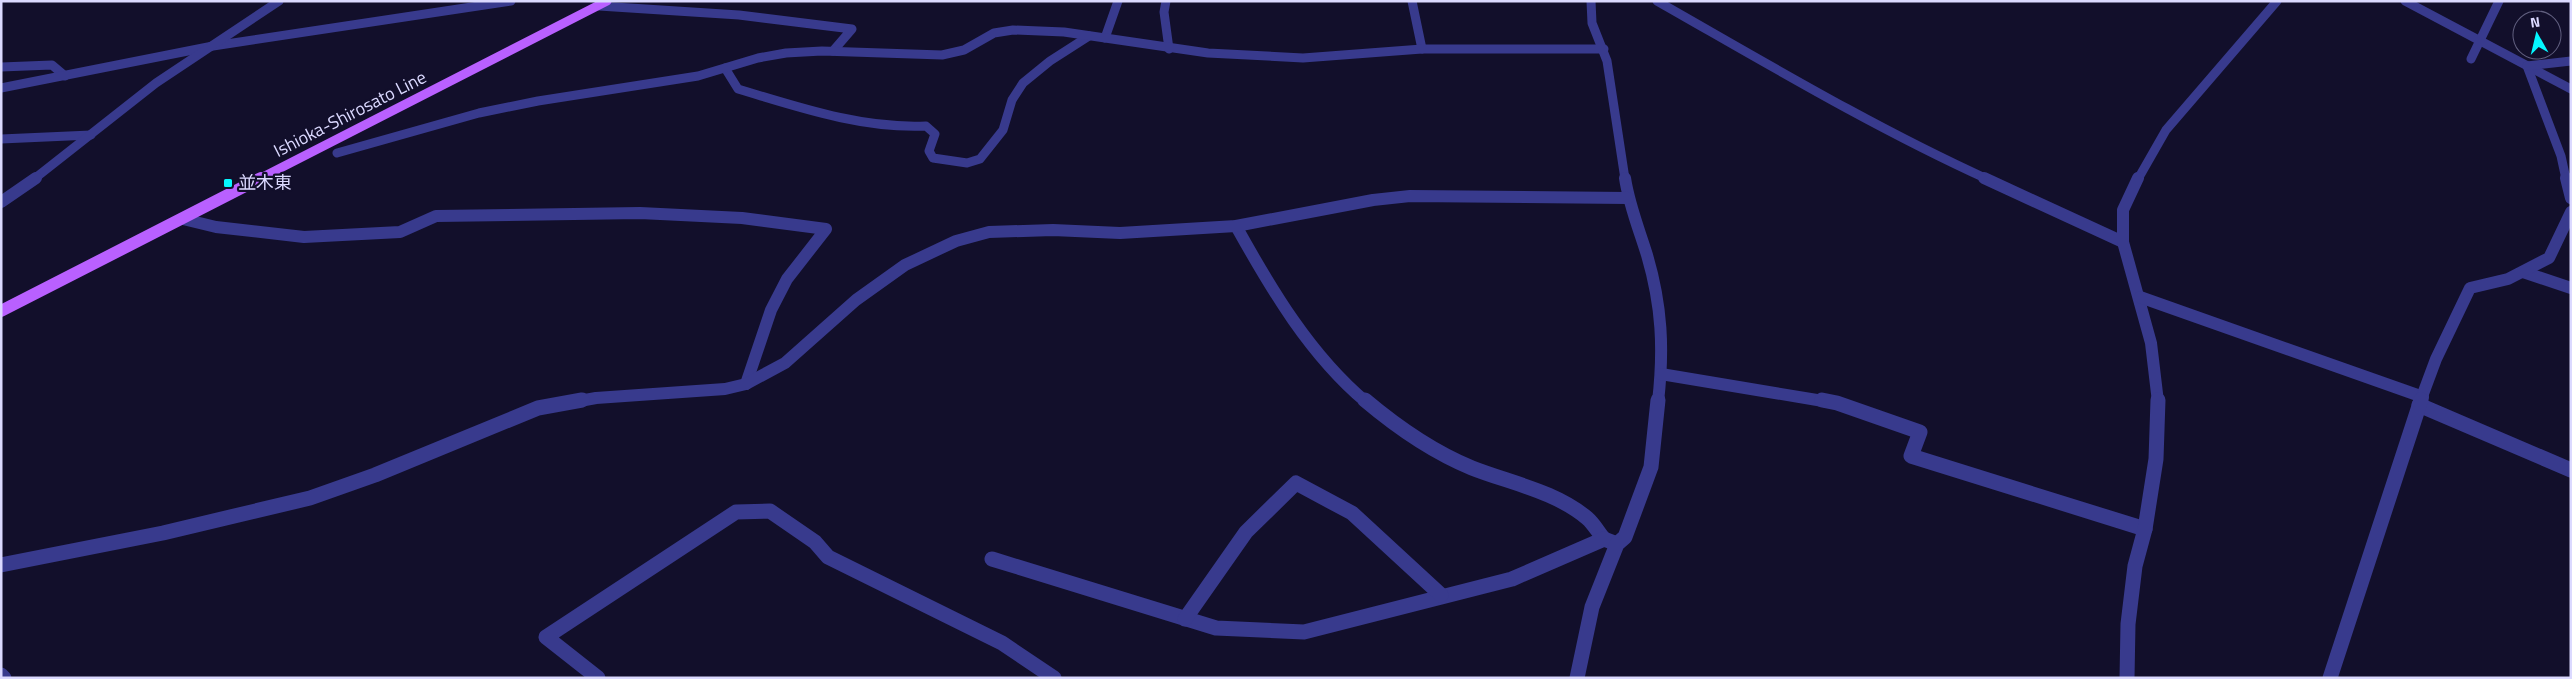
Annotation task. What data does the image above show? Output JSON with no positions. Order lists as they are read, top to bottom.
{
  "streets": {
    "main road": ["Ishioka-Shirosato Line"]
  },
  "places": {
    "transit": ["並木東"]
  },
  "north": "top"
}
